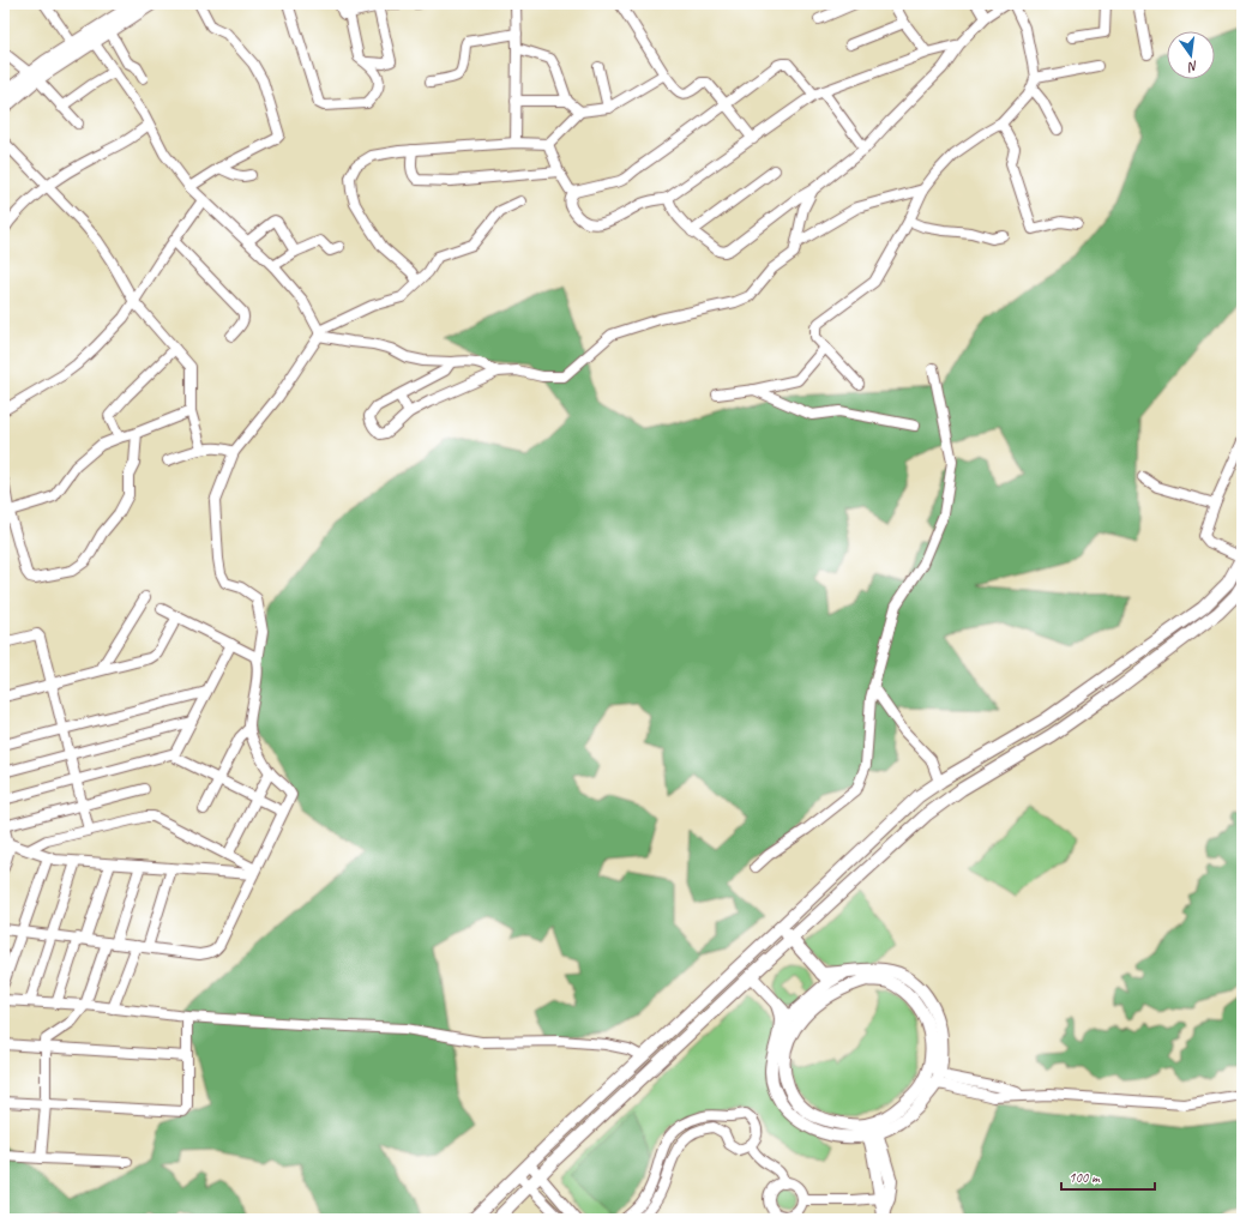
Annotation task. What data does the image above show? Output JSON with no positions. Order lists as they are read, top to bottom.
{
  "scale_bar": "100 m",
  "north": "bottom"
}
